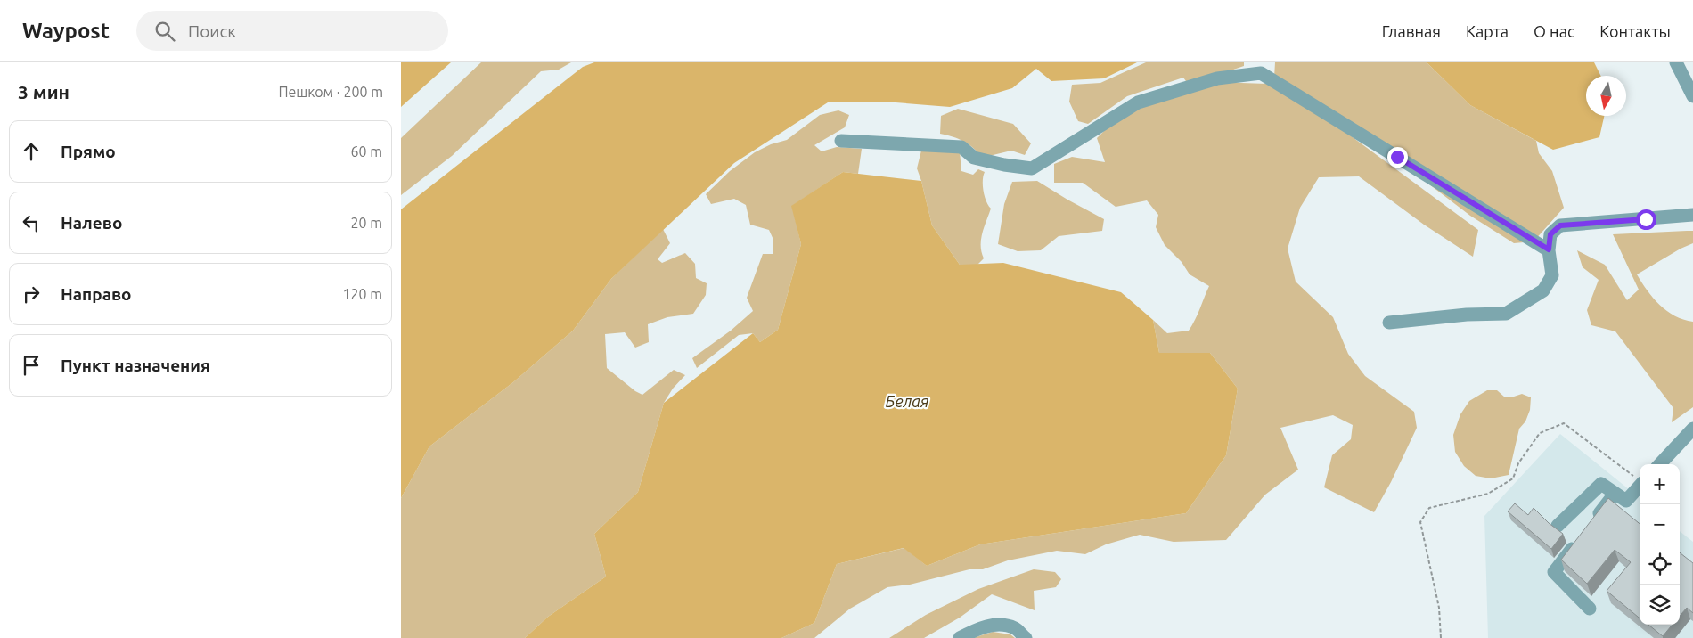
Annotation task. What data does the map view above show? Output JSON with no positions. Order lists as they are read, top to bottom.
{
  "water": ["Белая"],
  "north": "bottom",
  "page": {
    "header": "Waypost",
    "search": "Поиск",
    "nav": [
      "Главная",
      "Карта",
      "О нас",
      "Контакты"
    ],
    "heading": ["3 мин", "Пешком · 200 m"],
    "list": [
      ["Прямо", "60 m"],
      ["Налево", "20 m"],
      ["Направо", "120 m"],
      "Пункт назначения"
    ],
    "map_buttons": ["+", "−"]
  }
}
